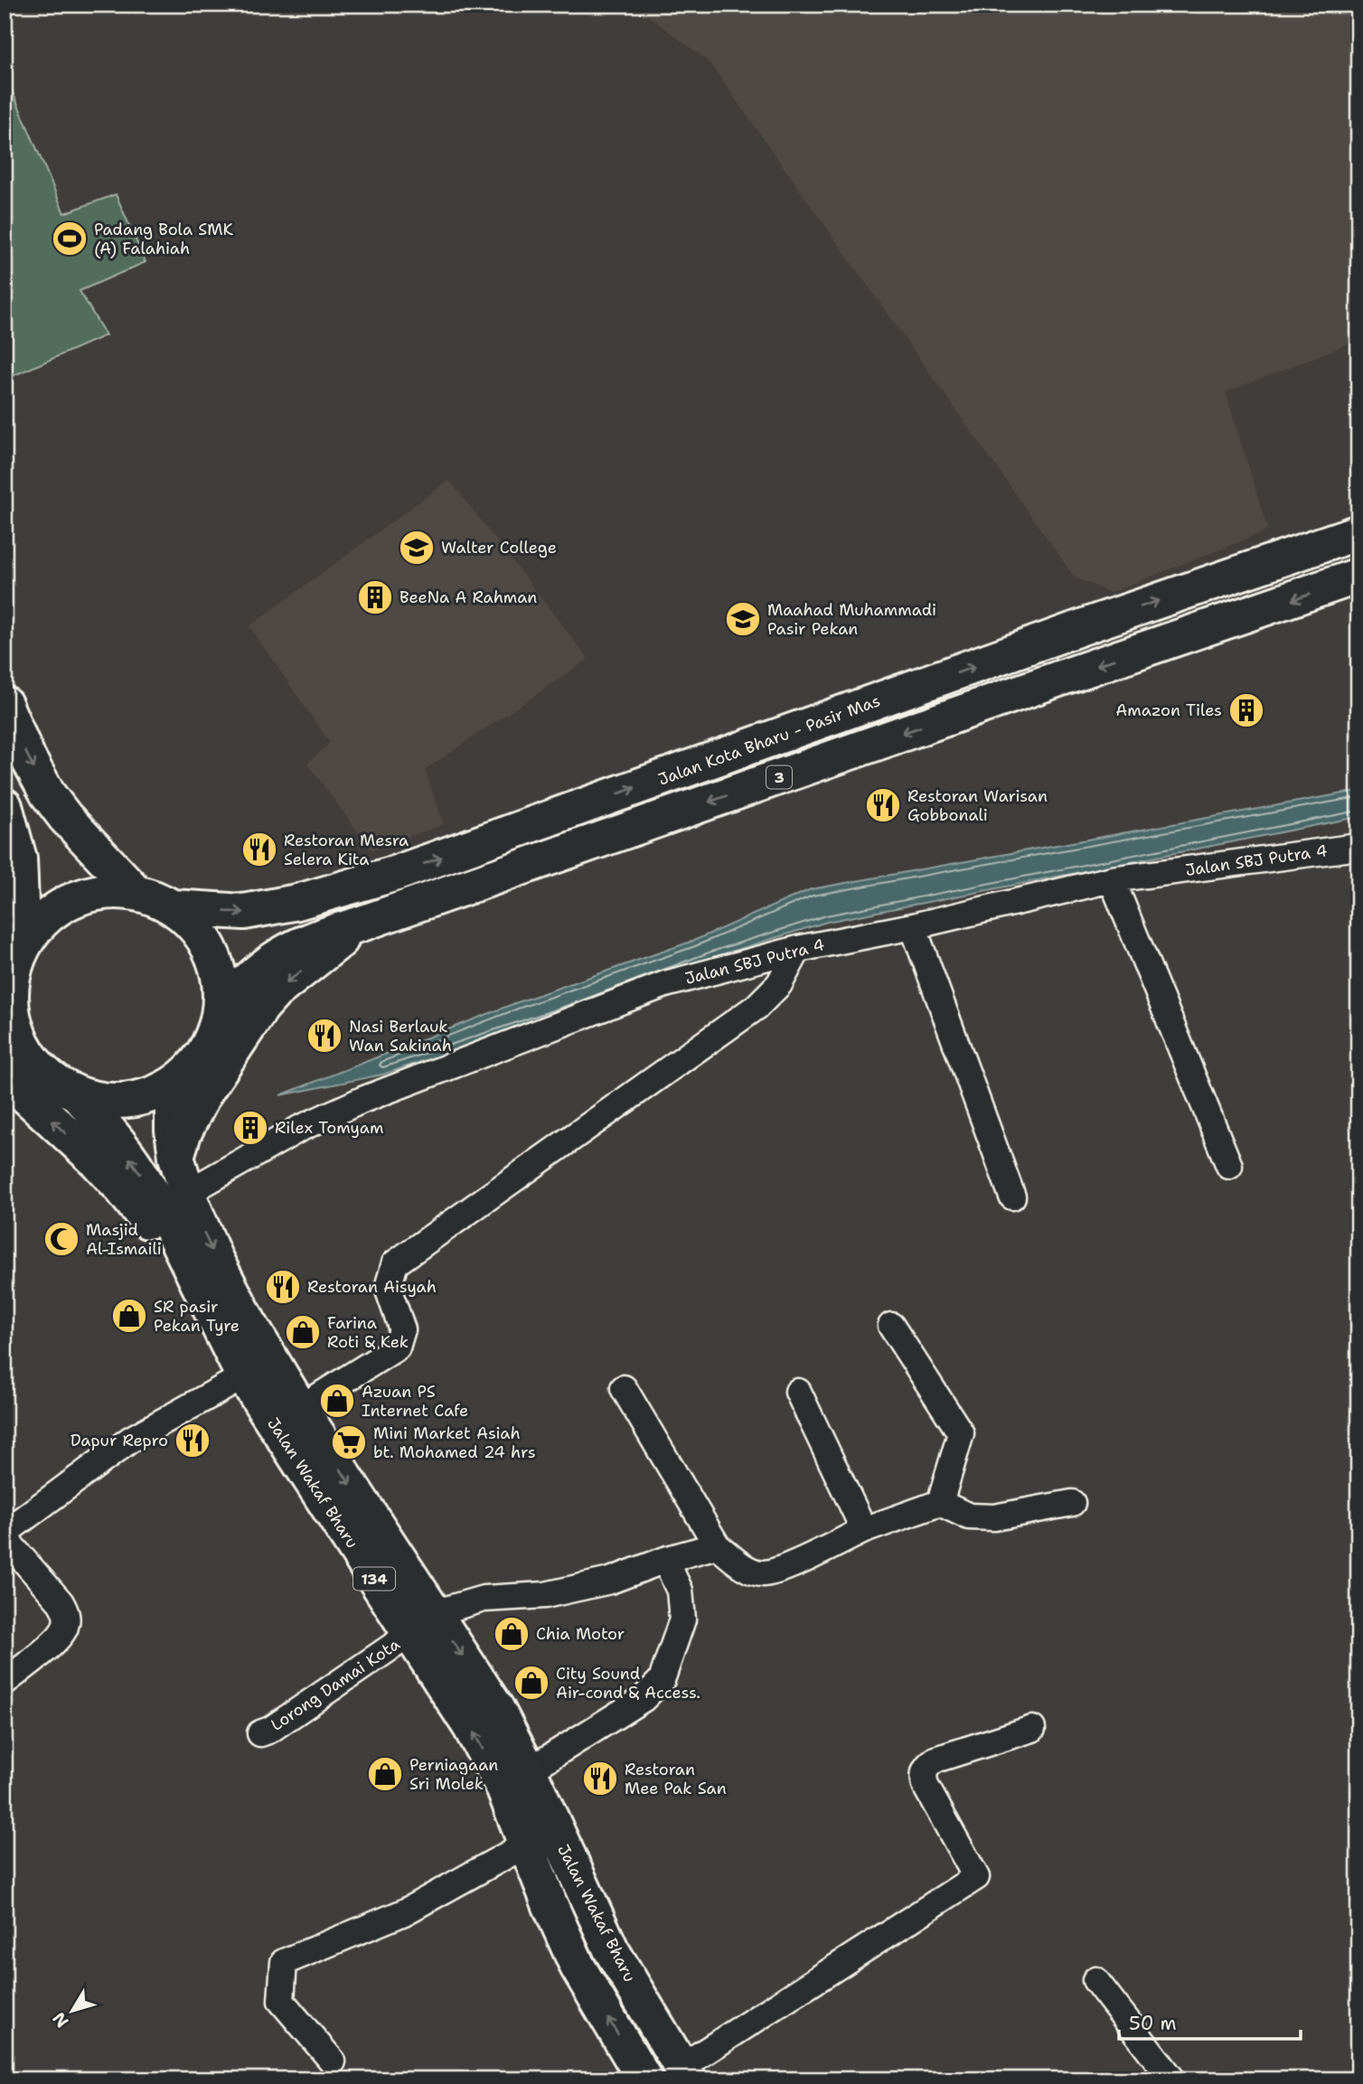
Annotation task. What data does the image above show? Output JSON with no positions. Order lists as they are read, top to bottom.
{
  "streets": {
    "main road": [
      "Jalan Kota Bharu - Pasir Mas",
      "3",
      "Jalan Wakaf Bharu",
      "134"
    ],
    "street": ["Jalan SBJ Putra 4", "Lorong Damai Kota"]
  },
  "crossings": [
    ["Jalan Kota Bharu - Pasir Mas", "3"],
    ["Jalan Kota Bharu - Pasir Mas", "Jalan Wakaf Bharu"],
    ["3", "Jalan Wakaf Bharu"],
    ["Jalan SBJ Putra 4", "Jalan Wakaf Bharu"],
    ["Jalan Wakaf Bharu", "Lorong Damai Kota"]
  ],
  "places": {
    "sports": ["Padang Bola SMK (A) Falahiah"],
    "school or university": ["Walter College", "Maahad Muhammadi Pasir Pekan"],
    "building": ["BeeNa A Rahman", "Amazon Tiles", "Rilex Tomyam"],
    "restaurant": [
      "Restoran Warisan Gobbonali",
      "Restoran Mesra Selera Kita",
      "Nasi Berlauk Wan Sakinah",
      "Restoran Aisyah",
      "Dapur Repro",
      "Restoran Mee Pak San"
    ],
    "mosque": ["Masjid Al-Ismaili"],
    "shop": [
      "SR pasir Pekan Tyre",
      "Farina Roti & Kek",
      "Azuan PS Internet Cafe",
      "Chia Motor",
      "City Sound Air-cond & Access.",
      "Perniagaan Sri Molek"
    ],
    "supermarket": ["Mini Market Asiah bt. Mohamed 24 hrs"]
  },
  "scale_bar": "50 m",
  "north": "bottom left"
}
